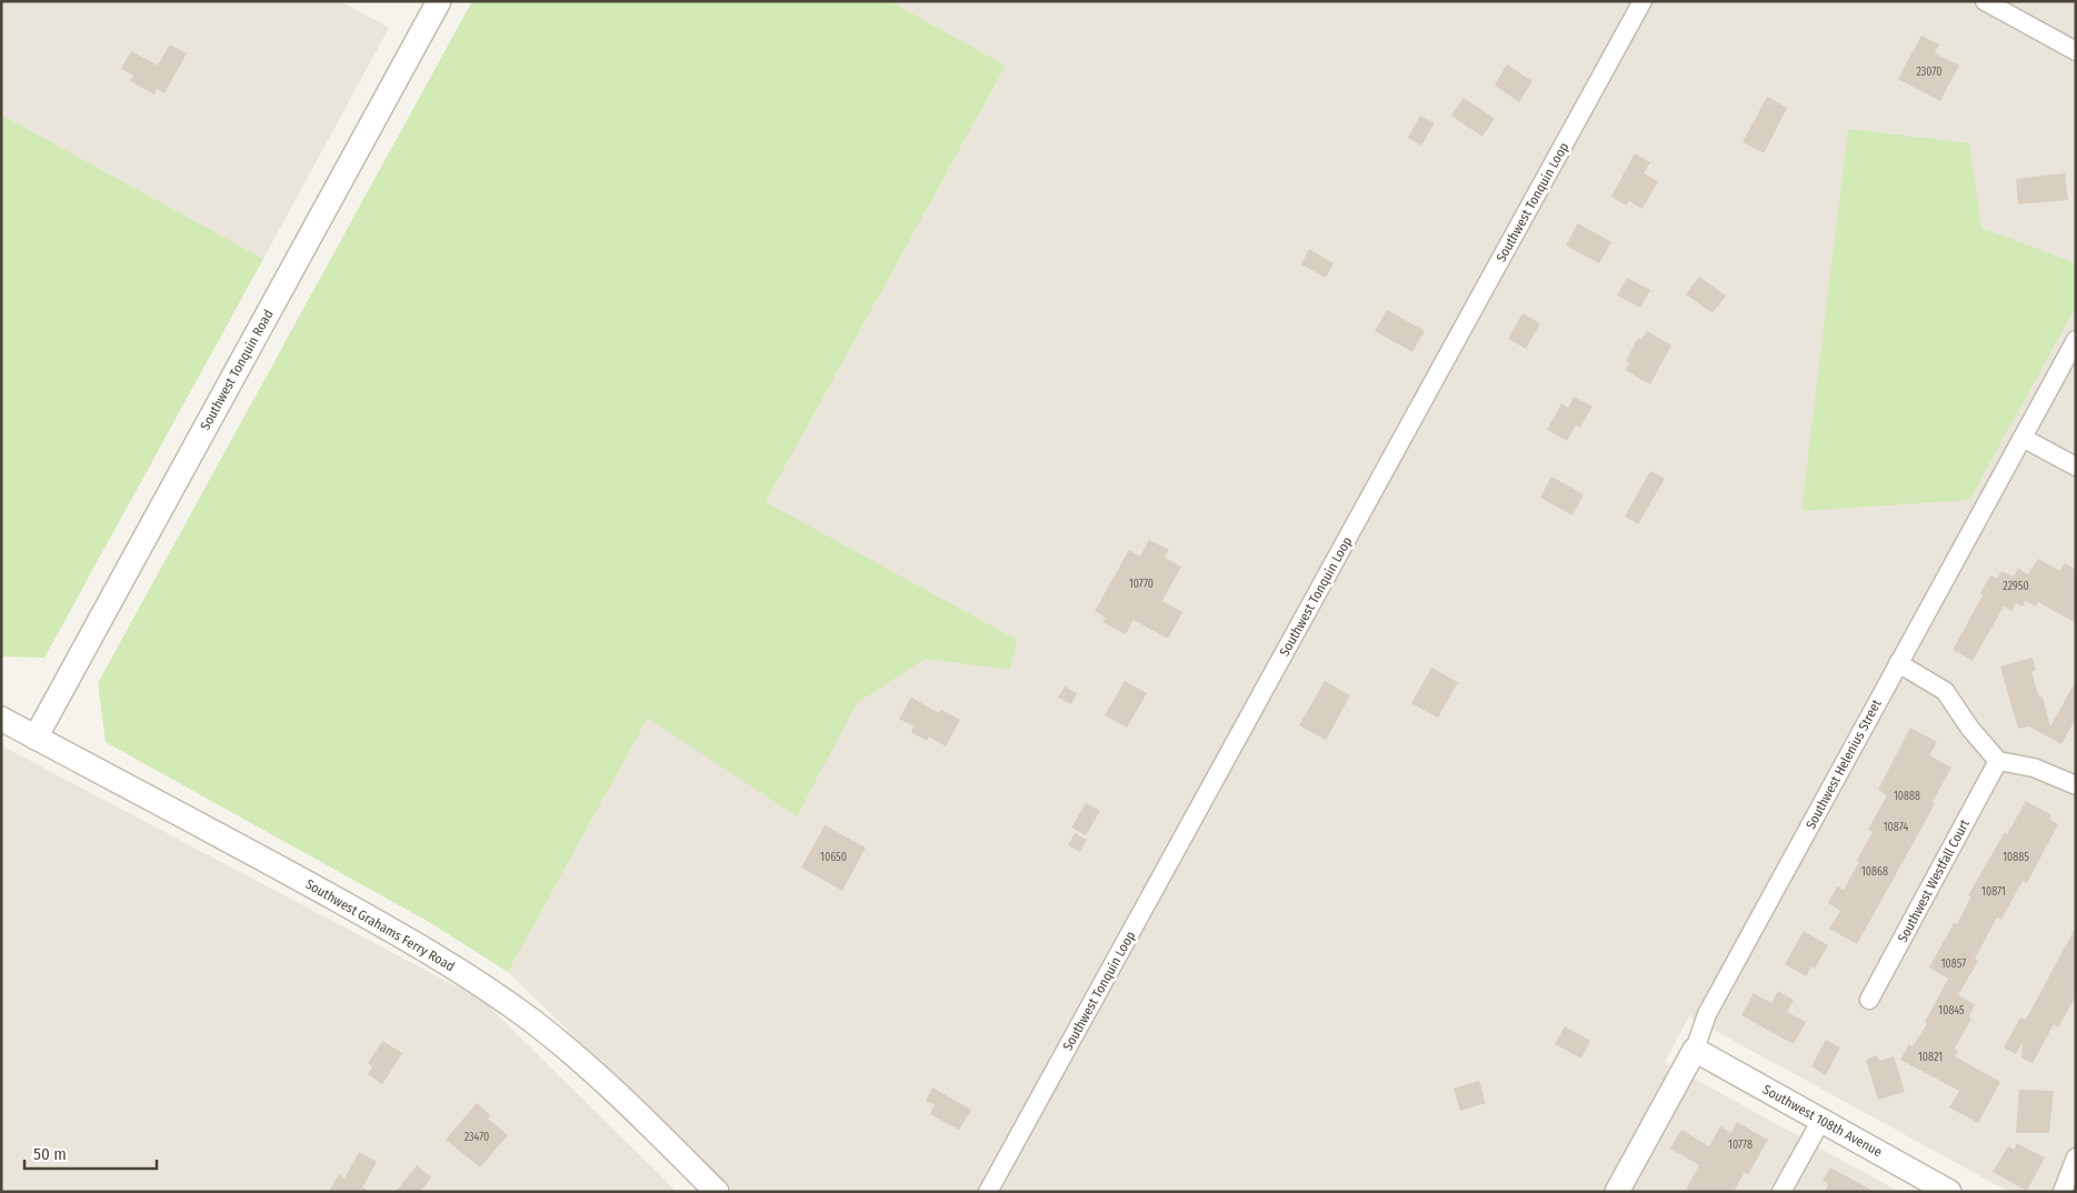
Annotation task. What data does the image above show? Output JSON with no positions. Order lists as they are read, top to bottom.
{
  "streets": {
    "street": [
      "Southwest Tonquin Loop",
      "Southwest Tonquin Road",
      "Southwest Helenius Street",
      "Southwest Westfall Court",
      "Southwest Grahams Ferry Road",
      "Southwest 108th Avenue"
    ]
  },
  "crossings": [
    ["Southwest Tonquin Road", "Southwest Grahams Ferry Road"],
    ["Southwest Helenius Street", "Southwest 108th Avenue"]
  ],
  "house_numbers": [
    "23070",
    "10770",
    "22950",
    "10888",
    "10874",
    "10650",
    "10885",
    "10868",
    "10871",
    "10857",
    "10845",
    "10821",
    "23470",
    "10778"
  ],
  "scale_bar": "50 m"
}
